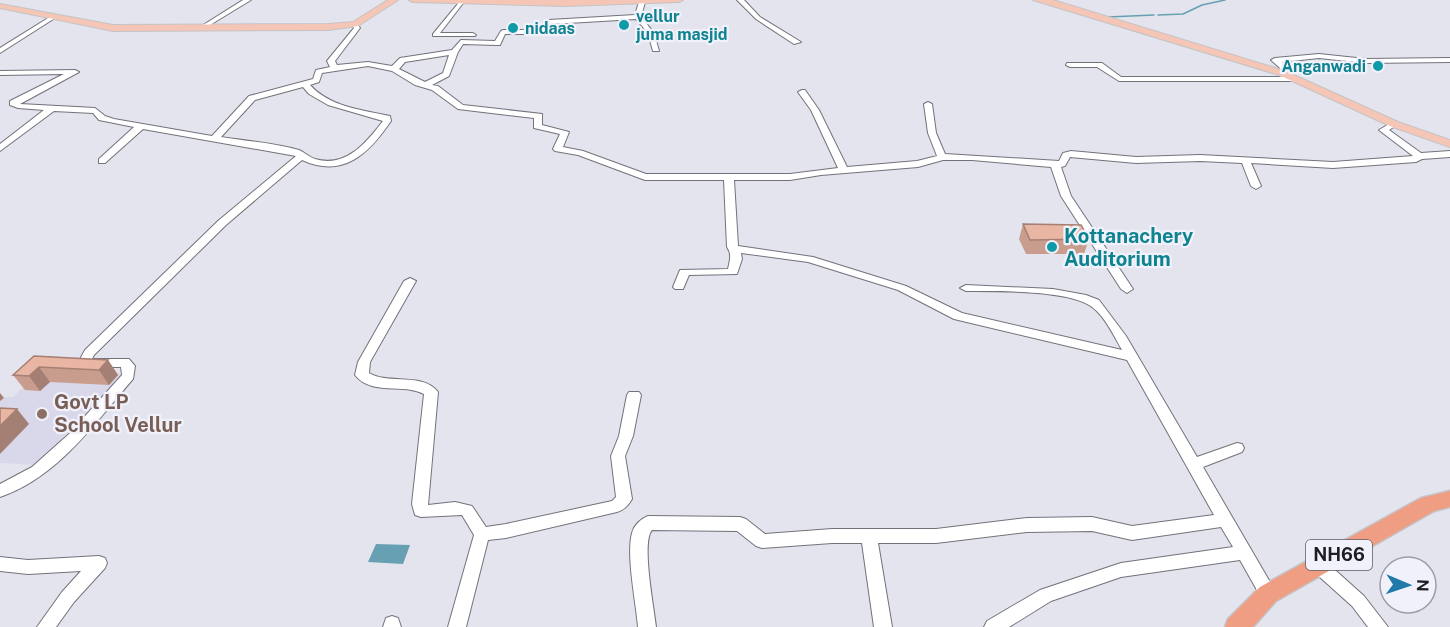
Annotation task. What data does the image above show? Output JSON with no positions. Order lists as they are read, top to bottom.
{
  "streets": {
    "highway": ["NH66"]
  },
  "places": [
    "vellur juma masjid",
    "nidaas",
    "Anganwadi",
    "Kottanachery Auditorium",
    "Govt LP School Vellur"
  ],
  "north": "right"
}
